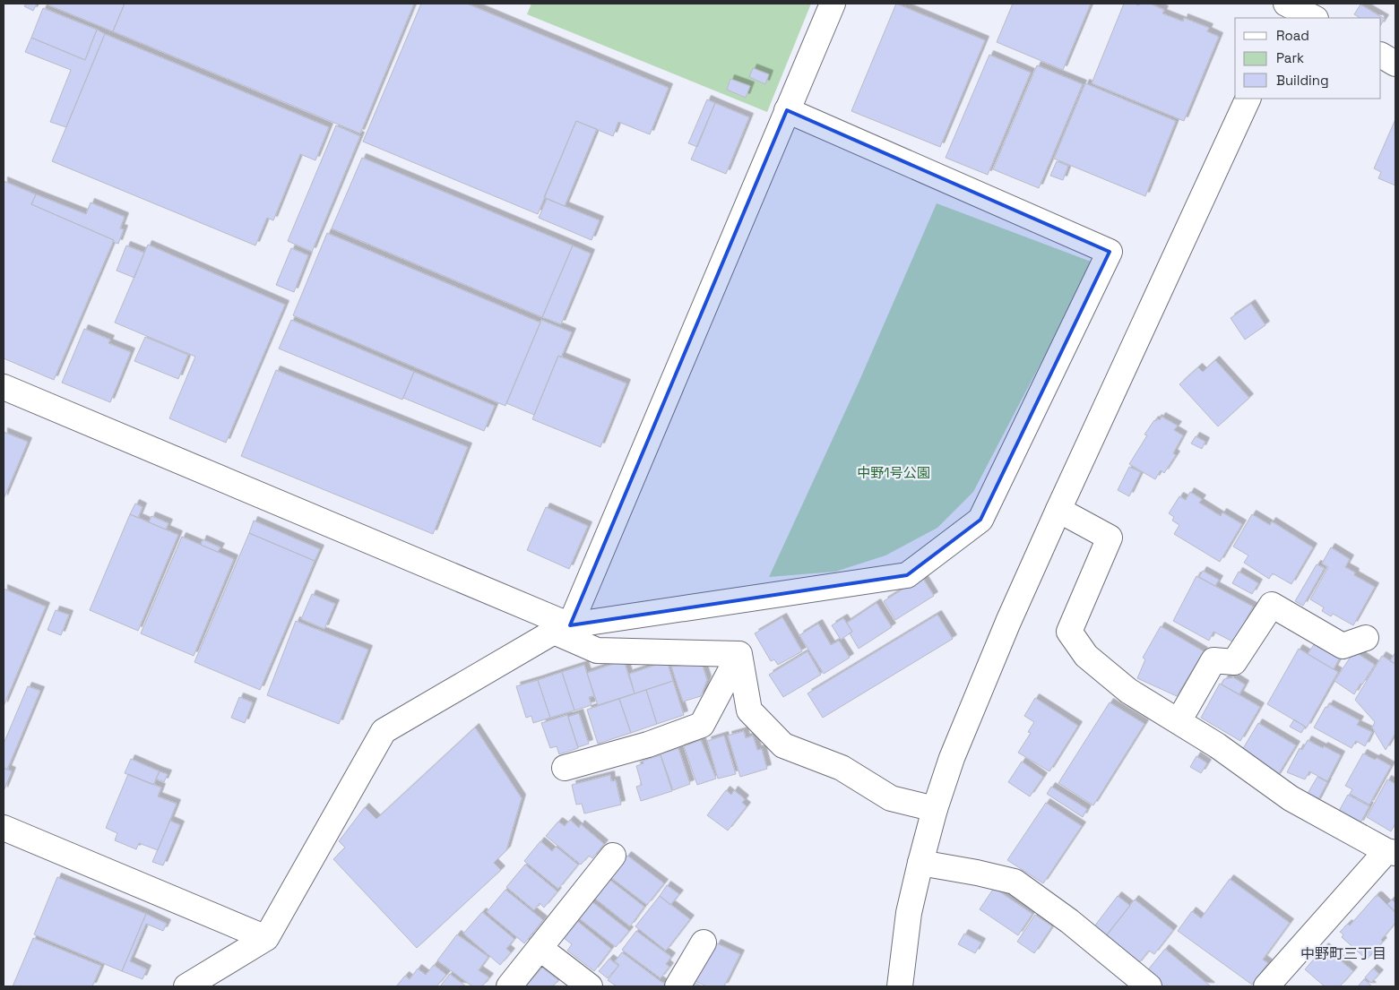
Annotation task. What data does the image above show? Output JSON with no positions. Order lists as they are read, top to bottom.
{
  "districts": ["中野町三丁目"],
  "parks": ["中野1号公園"],
  "legend": ["Road", "Park", "Building"]
}
